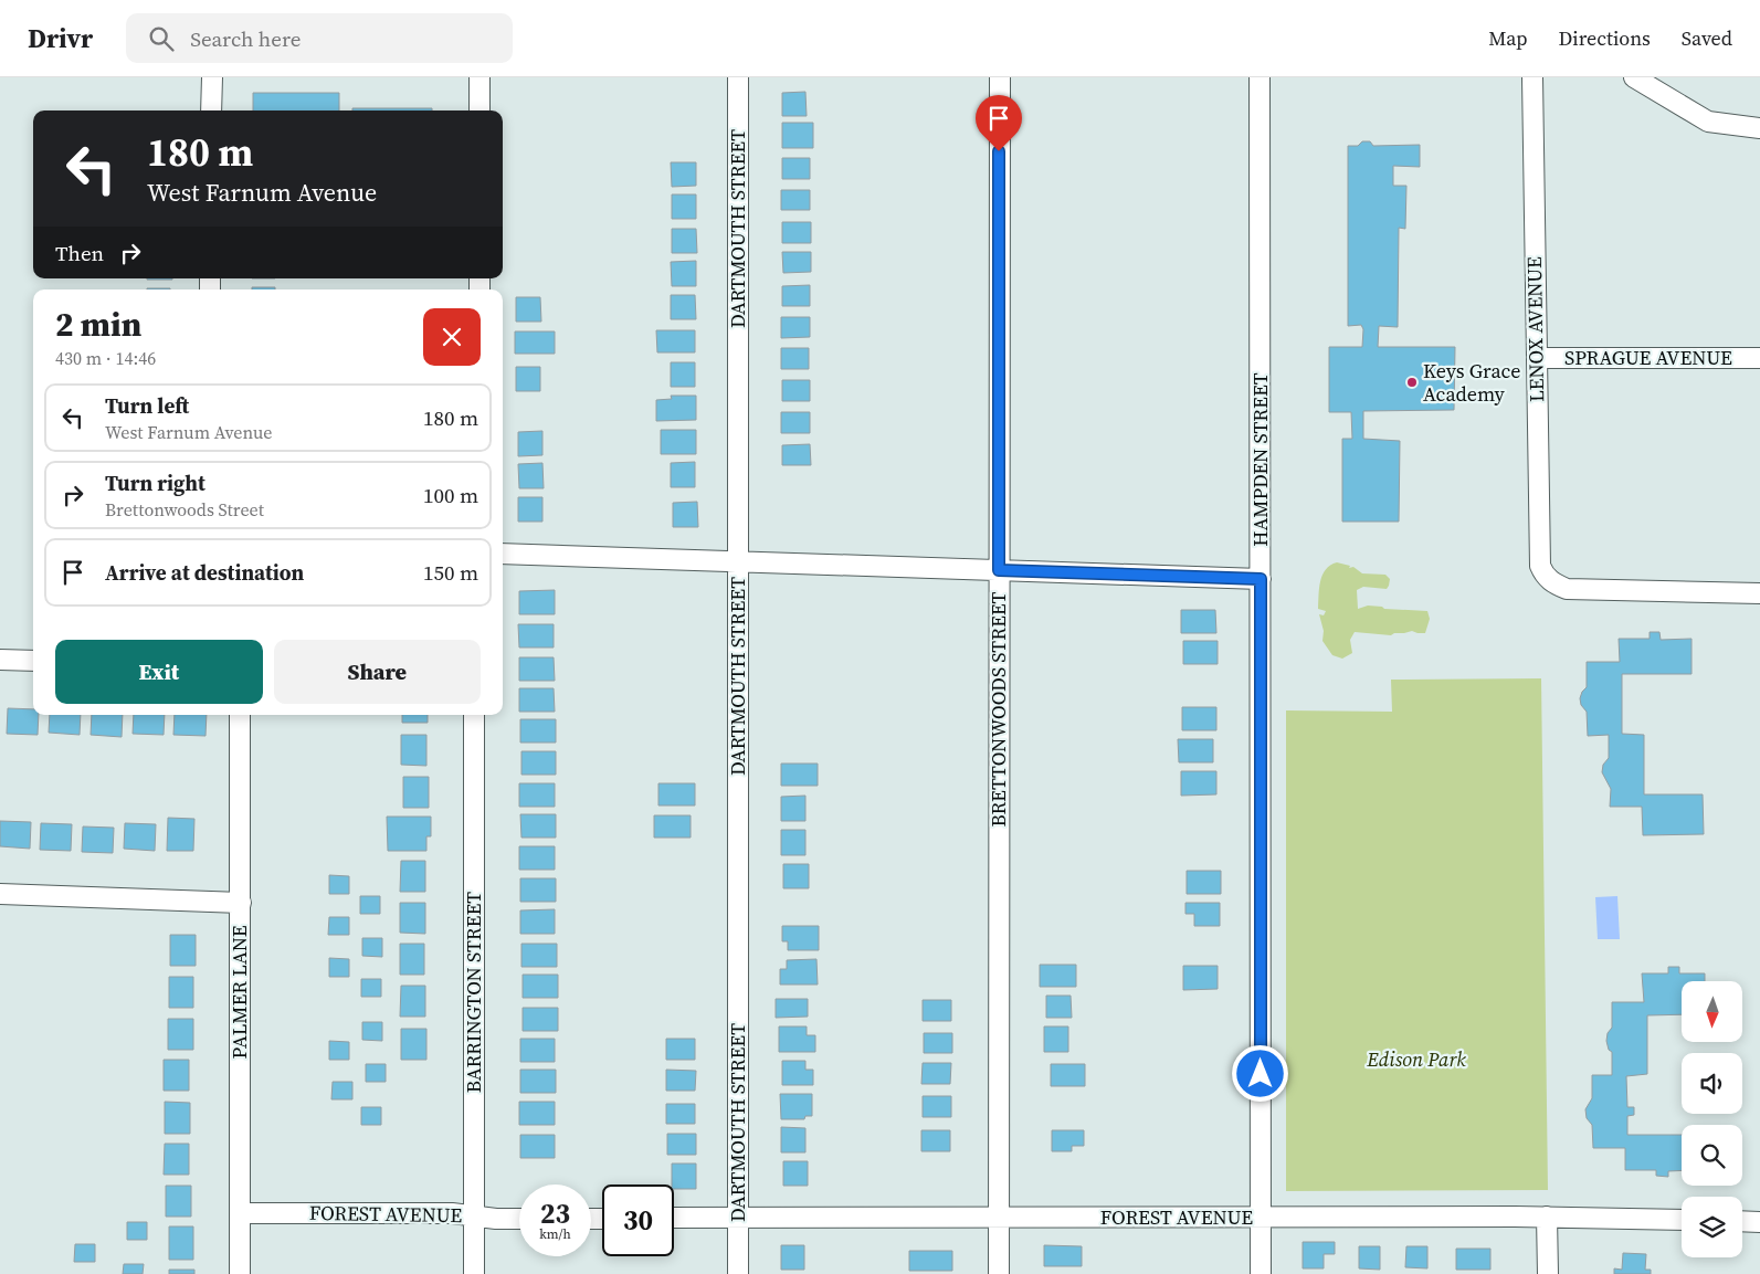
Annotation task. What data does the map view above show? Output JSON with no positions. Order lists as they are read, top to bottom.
{
  "streets": {
    "street": [
      "DARTMOUTH STREET",
      "LENOX AVENUE",
      "SPRAGUE AVENUE",
      "HAMPDEN STREET",
      "BRETTONWOODS STREET",
      "PALMER LANE",
      "BARRINGTON STREET",
      "FOREST AVENUE"
    ]
  },
  "crossings": [
    ["DARTMOUTH STREET", "FOREST AVENUE"],
    ["LENOX AVENUE", "SPRAGUE AVENUE"],
    ["HAMPDEN STREET", "FOREST AVENUE"],
    ["BRETTONWOODS STREET", "FOREST AVENUE"],
    ["PALMER LANE", "FOREST AVENUE"],
    ["BARRINGTON STREET", "FOREST AVENUE"]
  ],
  "parks": ["Edison Park"],
  "places": ["Keys Grace Academy"],
  "north": "bottom",
  "page": {
    "header": "Drivr",
    "search": "Search here",
    "nav": ["Map", "Directions", "Saved"],
    "turn": ["180 m", "West Farnum Avenue"],
    "then": "Then",
    "heading": ["2 min", "430 m · 14:46"],
    "list": [
      {
        "name": "Turn left",
        "note": "West Farnum Avenue",
        "value": "180 m"
      },
      {
        "name": "Turn right",
        "note": "Brettonwoods Street",
        "value": "100 m"
      },
      {
        "name": "Arrive at destination",
        "value": "150 m"
      }
    ],
    "buttons": ["Exit", "Share"],
    "speed": "23 km/h",
    "limit": "30"
  }
}
